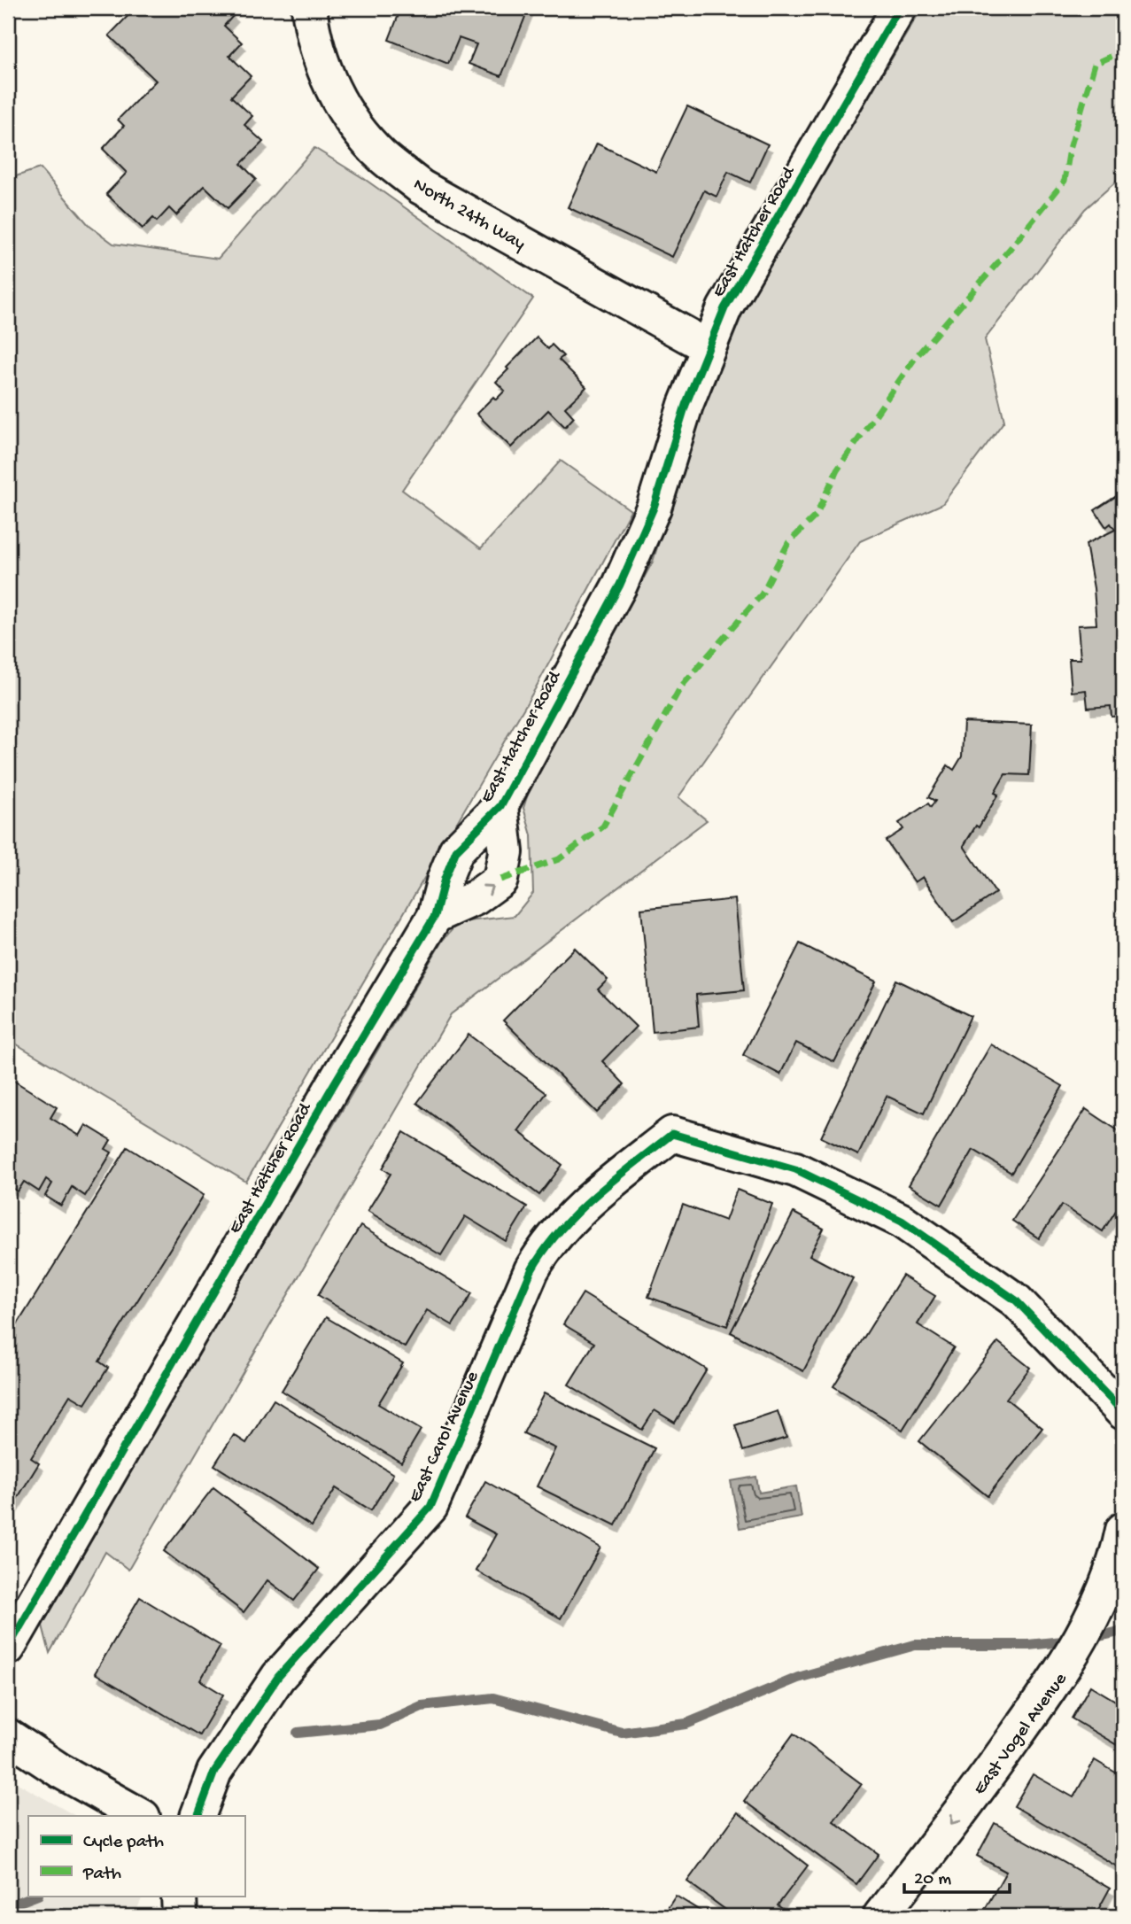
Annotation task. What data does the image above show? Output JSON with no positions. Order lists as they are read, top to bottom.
{
  "streets": {
    "street": [
      "North 24th Way",
      "East Hatcher Road",
      "East Carol Avenue",
      "East Vogel Avenue"
    ]
  },
  "crossings": [
    ["North 24th Way", "East Hatcher Road"]
  ],
  "one_way": ["East Vogel Avenue"],
  "legend": ["Cycle path", "Path"],
  "scale_bar": "20 m"
}
